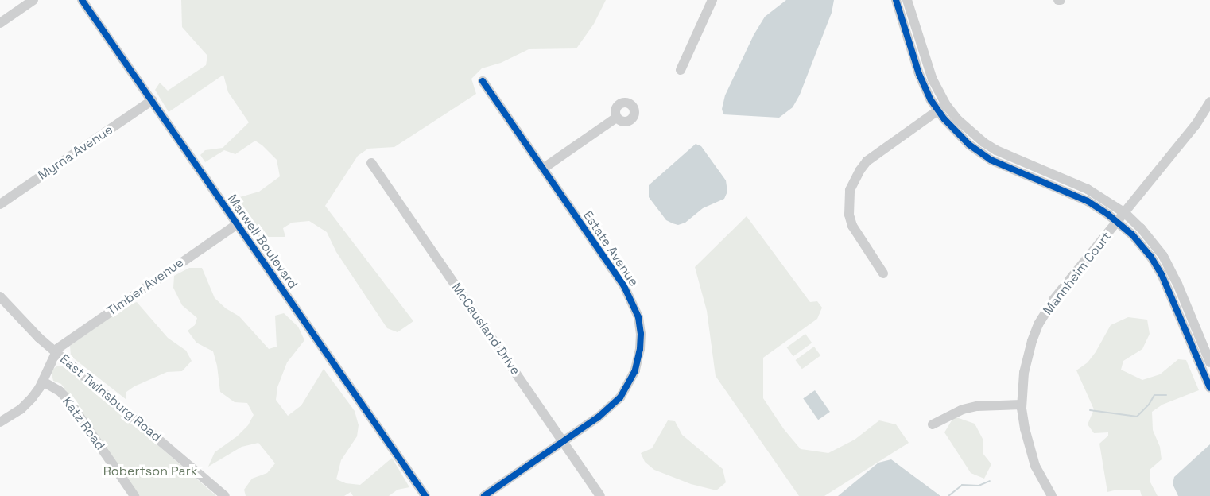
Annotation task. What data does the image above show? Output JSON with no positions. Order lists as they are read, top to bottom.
{
  "streets": {
    "street": [
      "Myrna Avenue",
      "Marwell Boulevard",
      "Estate Avenue",
      "Mannheim Court",
      "Timber Avenue",
      "McCausland Drive",
      "East Twinsburg Road",
      "Katz Road"
    ]
  },
  "crossings": [
    ["Myrna Avenue", "Marwell Boulevard"],
    ["Marwell Boulevard", "Timber Avenue"],
    ["Estate Avenue", "McCausland Drive"],
    ["Timber Avenue", "East Twinsburg Road"]
  ],
  "parks": ["Robertson Park"]
}
